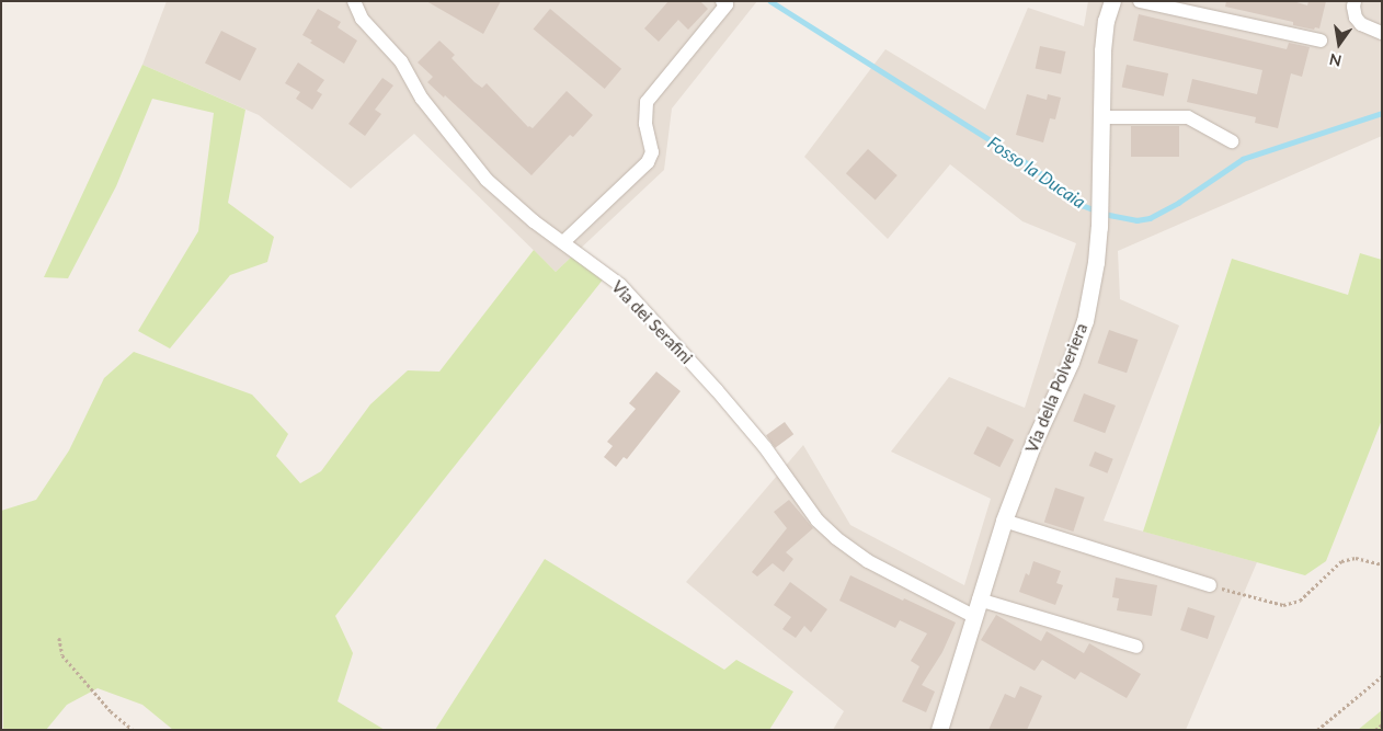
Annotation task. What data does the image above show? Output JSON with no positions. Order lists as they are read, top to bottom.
{
  "streets": {
    "street": ["Via dei Serafini", "Via della Polveriera"]
  },
  "crossings": [
    ["Via dei Serafini", "Via della Polveriera"]
  ],
  "water": ["Fosso la Ducaia"],
  "north": "bottom"
}
